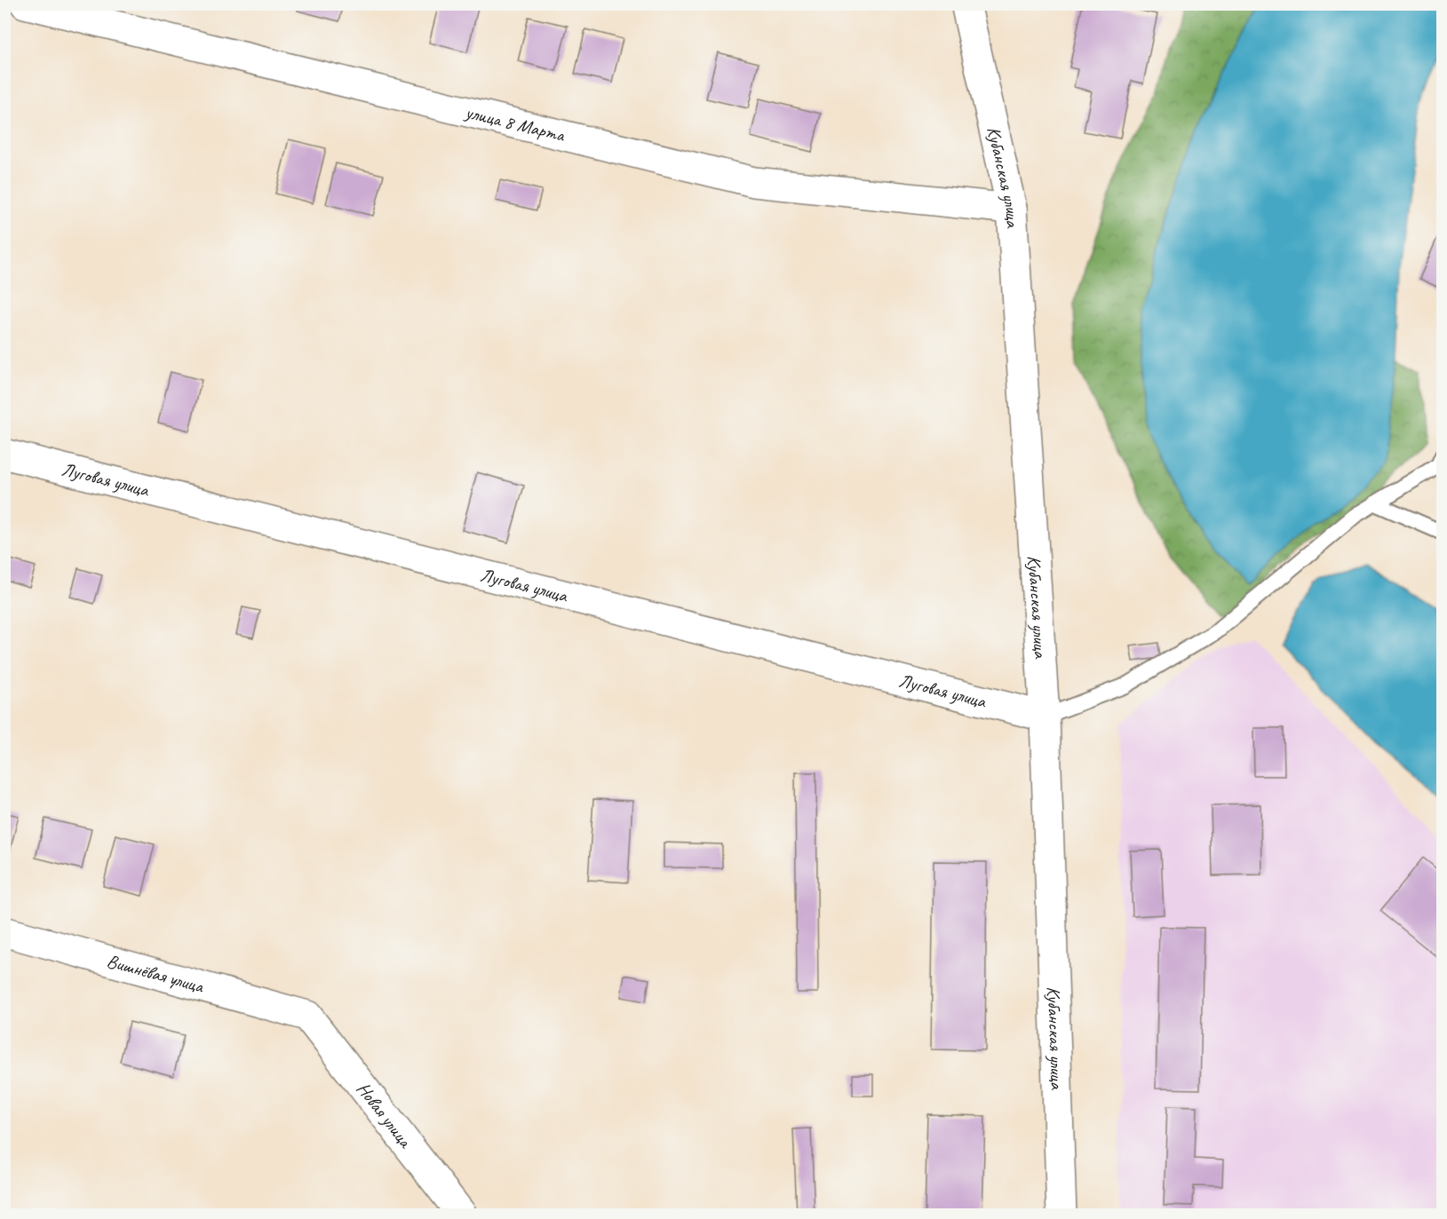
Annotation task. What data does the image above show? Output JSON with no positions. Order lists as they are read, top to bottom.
{
  "streets": {
    "street": [
      "улица 8 Марта",
      "Кубанская улица",
      "Луговая улица",
      "Вишнёвая улица",
      "Новая улица"
    ]
  },
  "crossings": [
    ["улица 8 Марта", "Кубанская улица"],
    ["Кубанская улица", "Луговая улица"],
    ["Вишнёвая улица", "Новая улица"]
  ]
}
